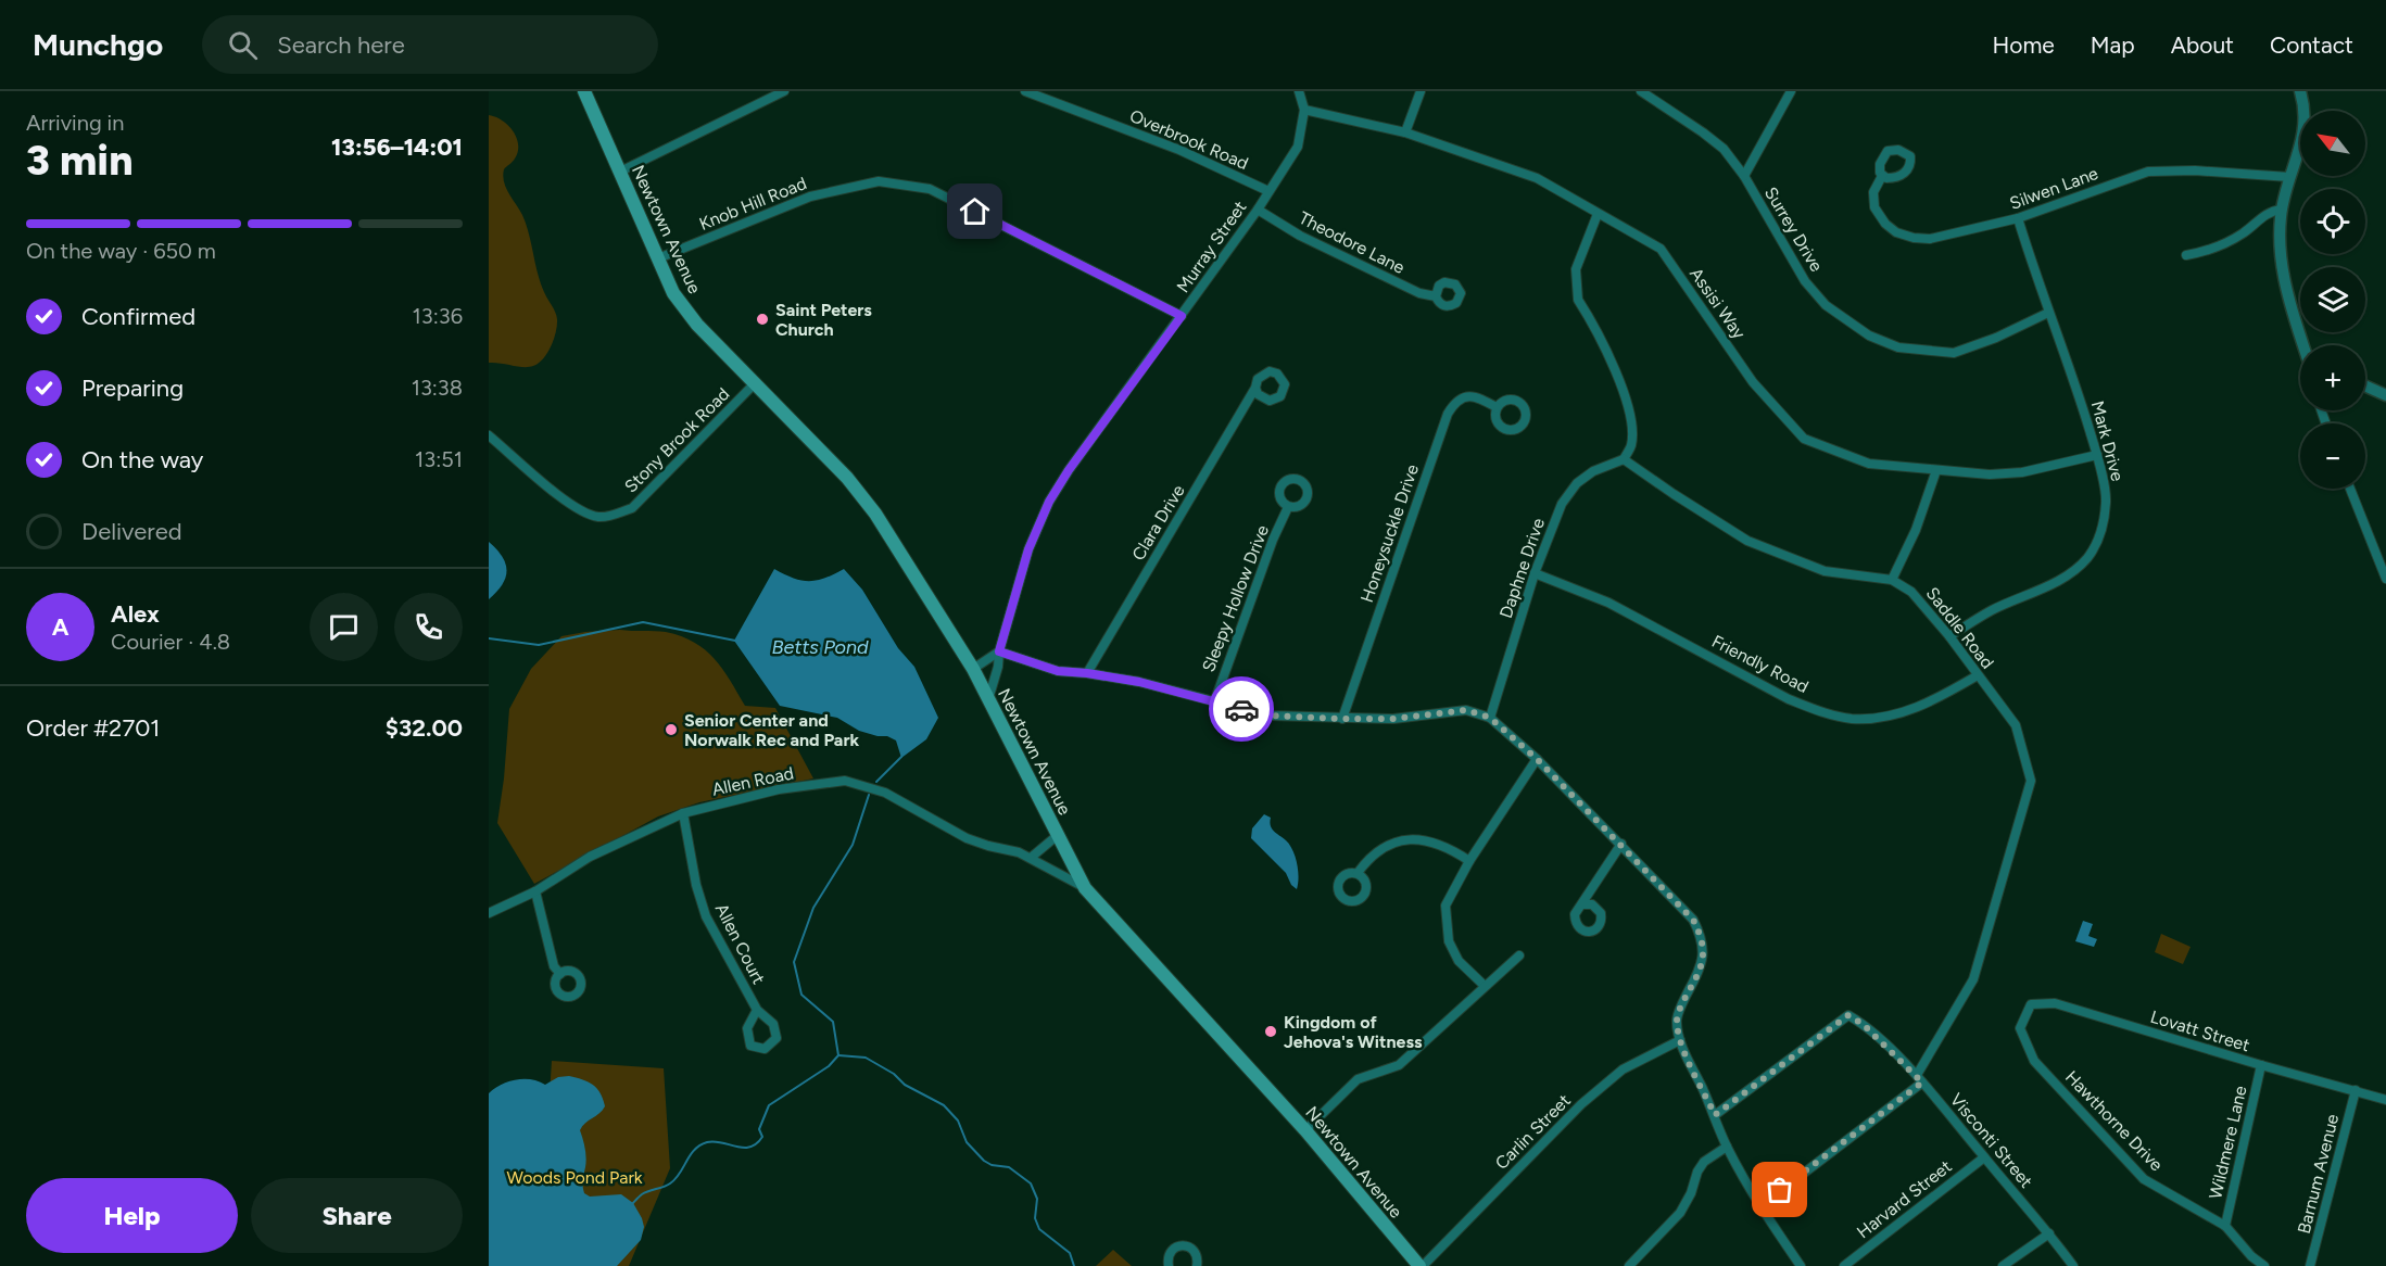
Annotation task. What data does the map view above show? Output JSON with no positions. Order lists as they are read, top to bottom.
{
  "streets": {
    "main road": ["Newtown Avenue"],
    "street": [
      "Overbrook Road",
      "Silwen Lane",
      "Knob Hill Road",
      "Surrey Drive",
      "Theodore Lane",
      "Murray Street",
      "Assisi Way",
      "Stony Brook Road",
      "Mark Drive",
      "Clara Drive",
      "Honeysuckle Drive",
      "Daphne Drive",
      "Sleepy Hollow Drive",
      "Saddle Road",
      "Friendly Road",
      "Allen Road",
      "Allen Court",
      "Lovatt Street",
      "Hawthorne Drive",
      "Carlin Street",
      "Visconti Street",
      "Wildmere Lane",
      "Barnum Avenue",
      "Harvard Street"
    ]
  },
  "crossings": [
    ["Overbrook Road", "Murray Street"],
    ["Silwen Lane", "Mark Drive"],
    ["Knob Hill Road", "Newtown Avenue"],
    ["Knob Hill Road", "Murray Street"],
    ["Newtown Avenue", "Murray Street"],
    ["Newtown Avenue", "Stony Brook Road"],
    ["Newtown Avenue", "Allen Road"],
    ["Newtown Avenue", "Carlin Street"],
    ["Surrey Drive", "Mark Drive"],
    ["Theodore Lane", "Murray Street"],
    ["Murray Street", "Assisi Way"],
    ["Assisi Way", "Mark Drive"],
    ["Mark Drive", "Saddle Road"],
    ["Daphne Drive", "Saddle Road"],
    ["Daphne Drive", "Friendly Road"],
    ["Saddle Road", "Friendly Road"],
    ["Saddle Road", "Visconti Street"],
    ["Allen Road", "Allen Court"],
    ["Lovatt Street", "Hawthorne Drive"],
    ["Lovatt Street", "Wildmere Lane"],
    ["Lovatt Street", "Barnum Avenue"],
    ["Hawthorne Drive", "Wildmere Lane"],
    ["Visconti Street", "Harvard Street"]
  ],
  "water": ["Betts Pond"],
  "parks": ["Woods Pond Park"],
  "places": ["Saint Peters Church", "Senior Center and Norwalk Rec and Park", "Kingdom of Jehova's Witness"],
  "north": "top left",
  "page": {
    "header": "Munchgo",
    "search": "Search here",
    "nav": [
      "Home",
      "Map",
      "About",
      "Contact"
    ],
    "heading": ["3 min", "Arriving in", "13:56–14:01"],
    "panel": [
      "Alex",
      "Courier · 4.8",
      "Order #2701",
      "$32.00"
    ],
    "map_buttons": ["+", "−"],
    "bar": "On the way · 650 m",
    "list": [
      ["Confirmed", "13:36"],
      ["Preparing", "13:38"],
      ["On the way", "13:51"],
      "Delivered"
    ],
    "round": "A",
    "buttons": ["Help", "Share"]
  }
}
